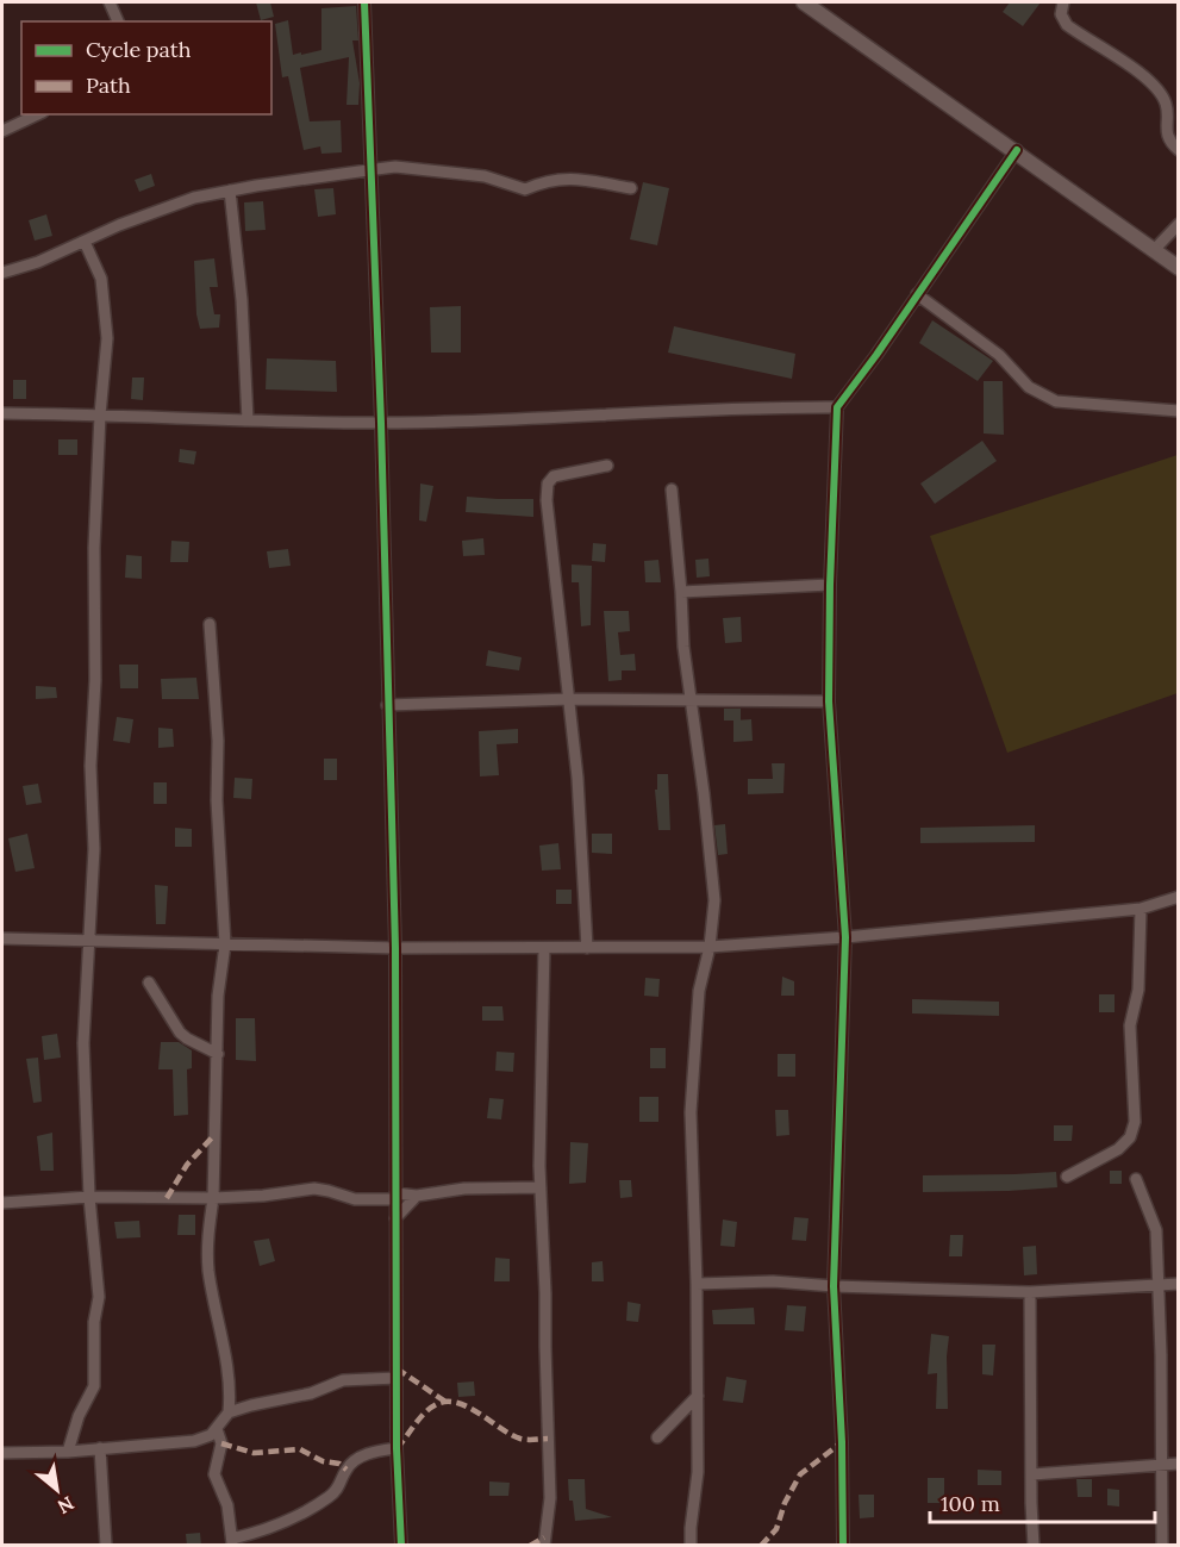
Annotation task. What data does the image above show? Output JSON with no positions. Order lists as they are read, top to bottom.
{
  "legend": ["Cycle path", "Path"],
  "scale_bar": "100 m",
  "north": "bottom right"
}
